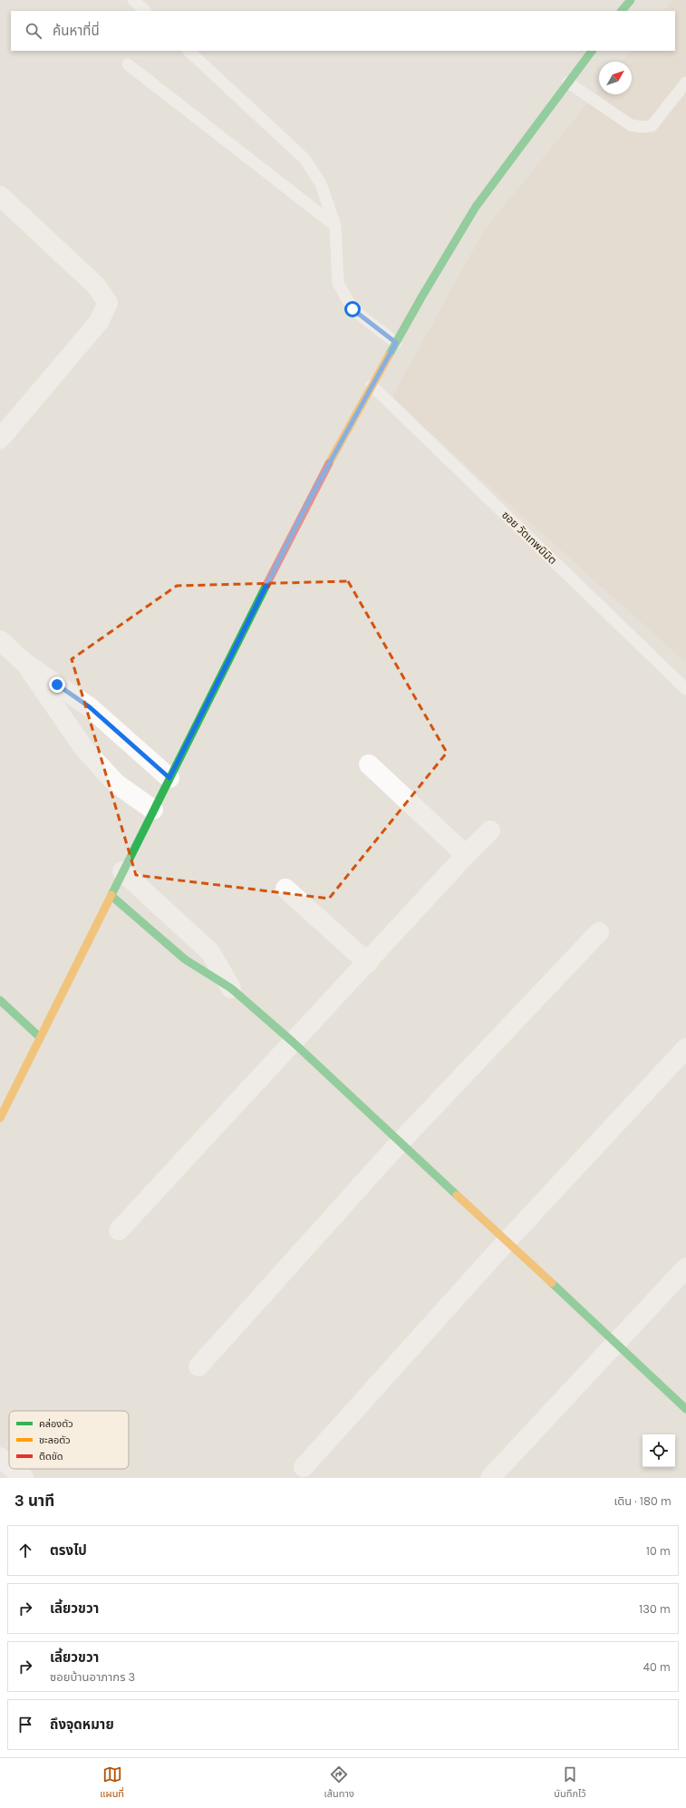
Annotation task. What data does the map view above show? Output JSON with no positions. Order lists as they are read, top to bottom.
{
  "streets": {
    "lane": ["ซอย วัดเทพนิมิต"]
  },
  "legend": ["คล่องตัว", "ชะลอตัว", "ติดขัด"],
  "north": "top right",
  "page": {
    "search": "ค้นหาที่นี่",
    "heading": ["3 นาที", "เดิน · 180 m"],
    "list": [
      ["ตรงไป", "10 m"],
      ["เลี้ยวขวา", "130 m"],
      ["เลี้ยวขวา", "ซอยบ้านอาภากร 3", "40 m"],
      "ถึงจุดหมาย"
    ],
    "nav": ["แผนที่", "เส้นทาง", "บันทึกไว้"]
  }
}
